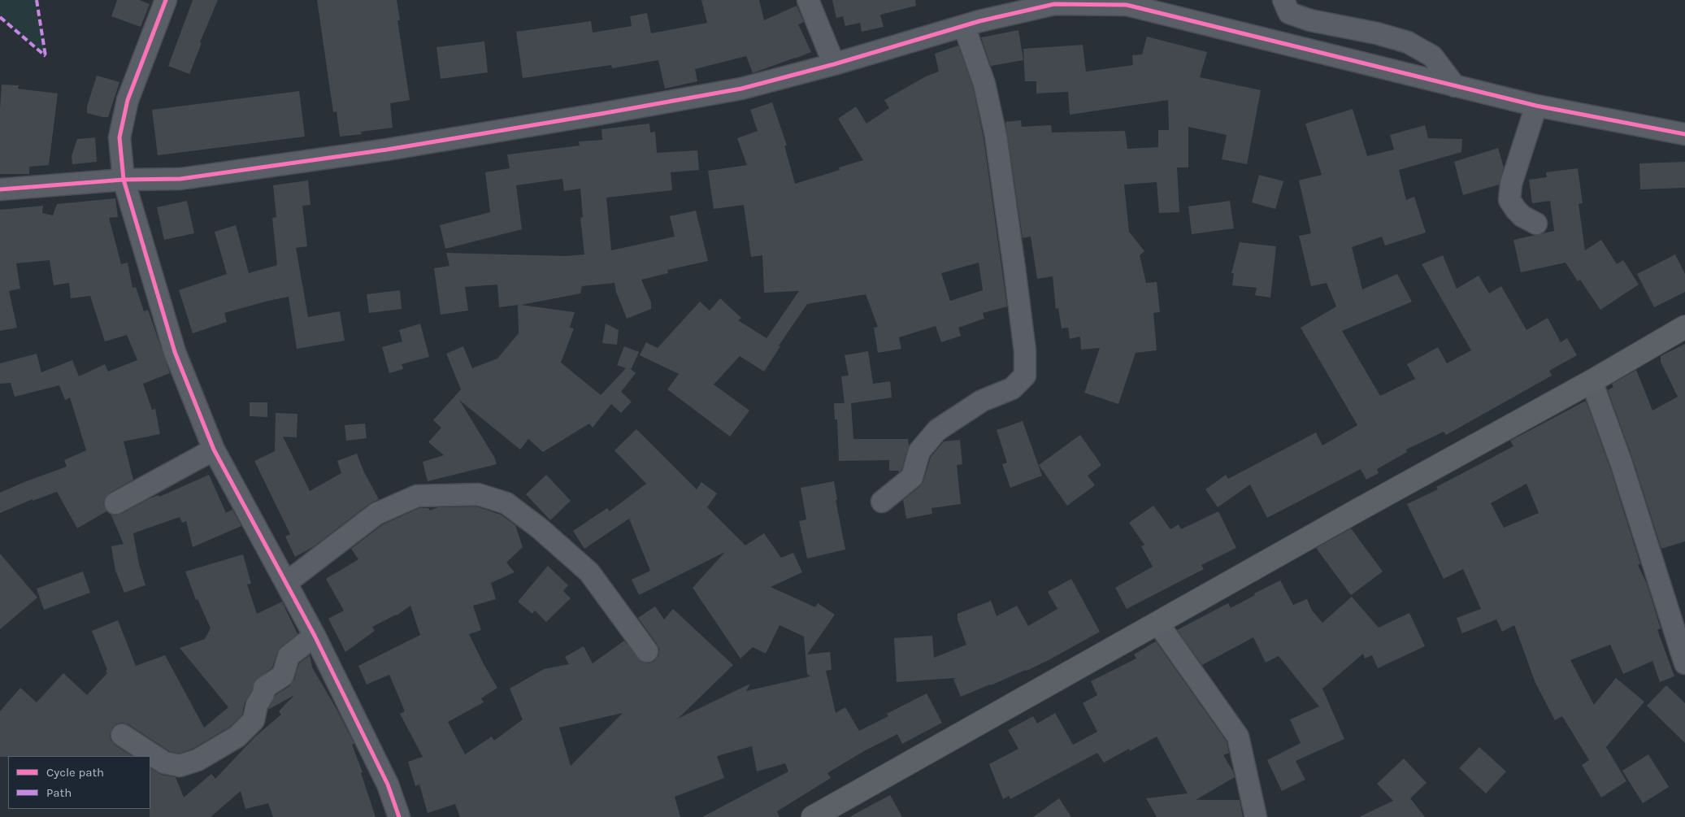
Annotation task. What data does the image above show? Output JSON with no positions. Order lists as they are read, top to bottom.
{
  "legend": ["Cycle path", "Path"]
}
